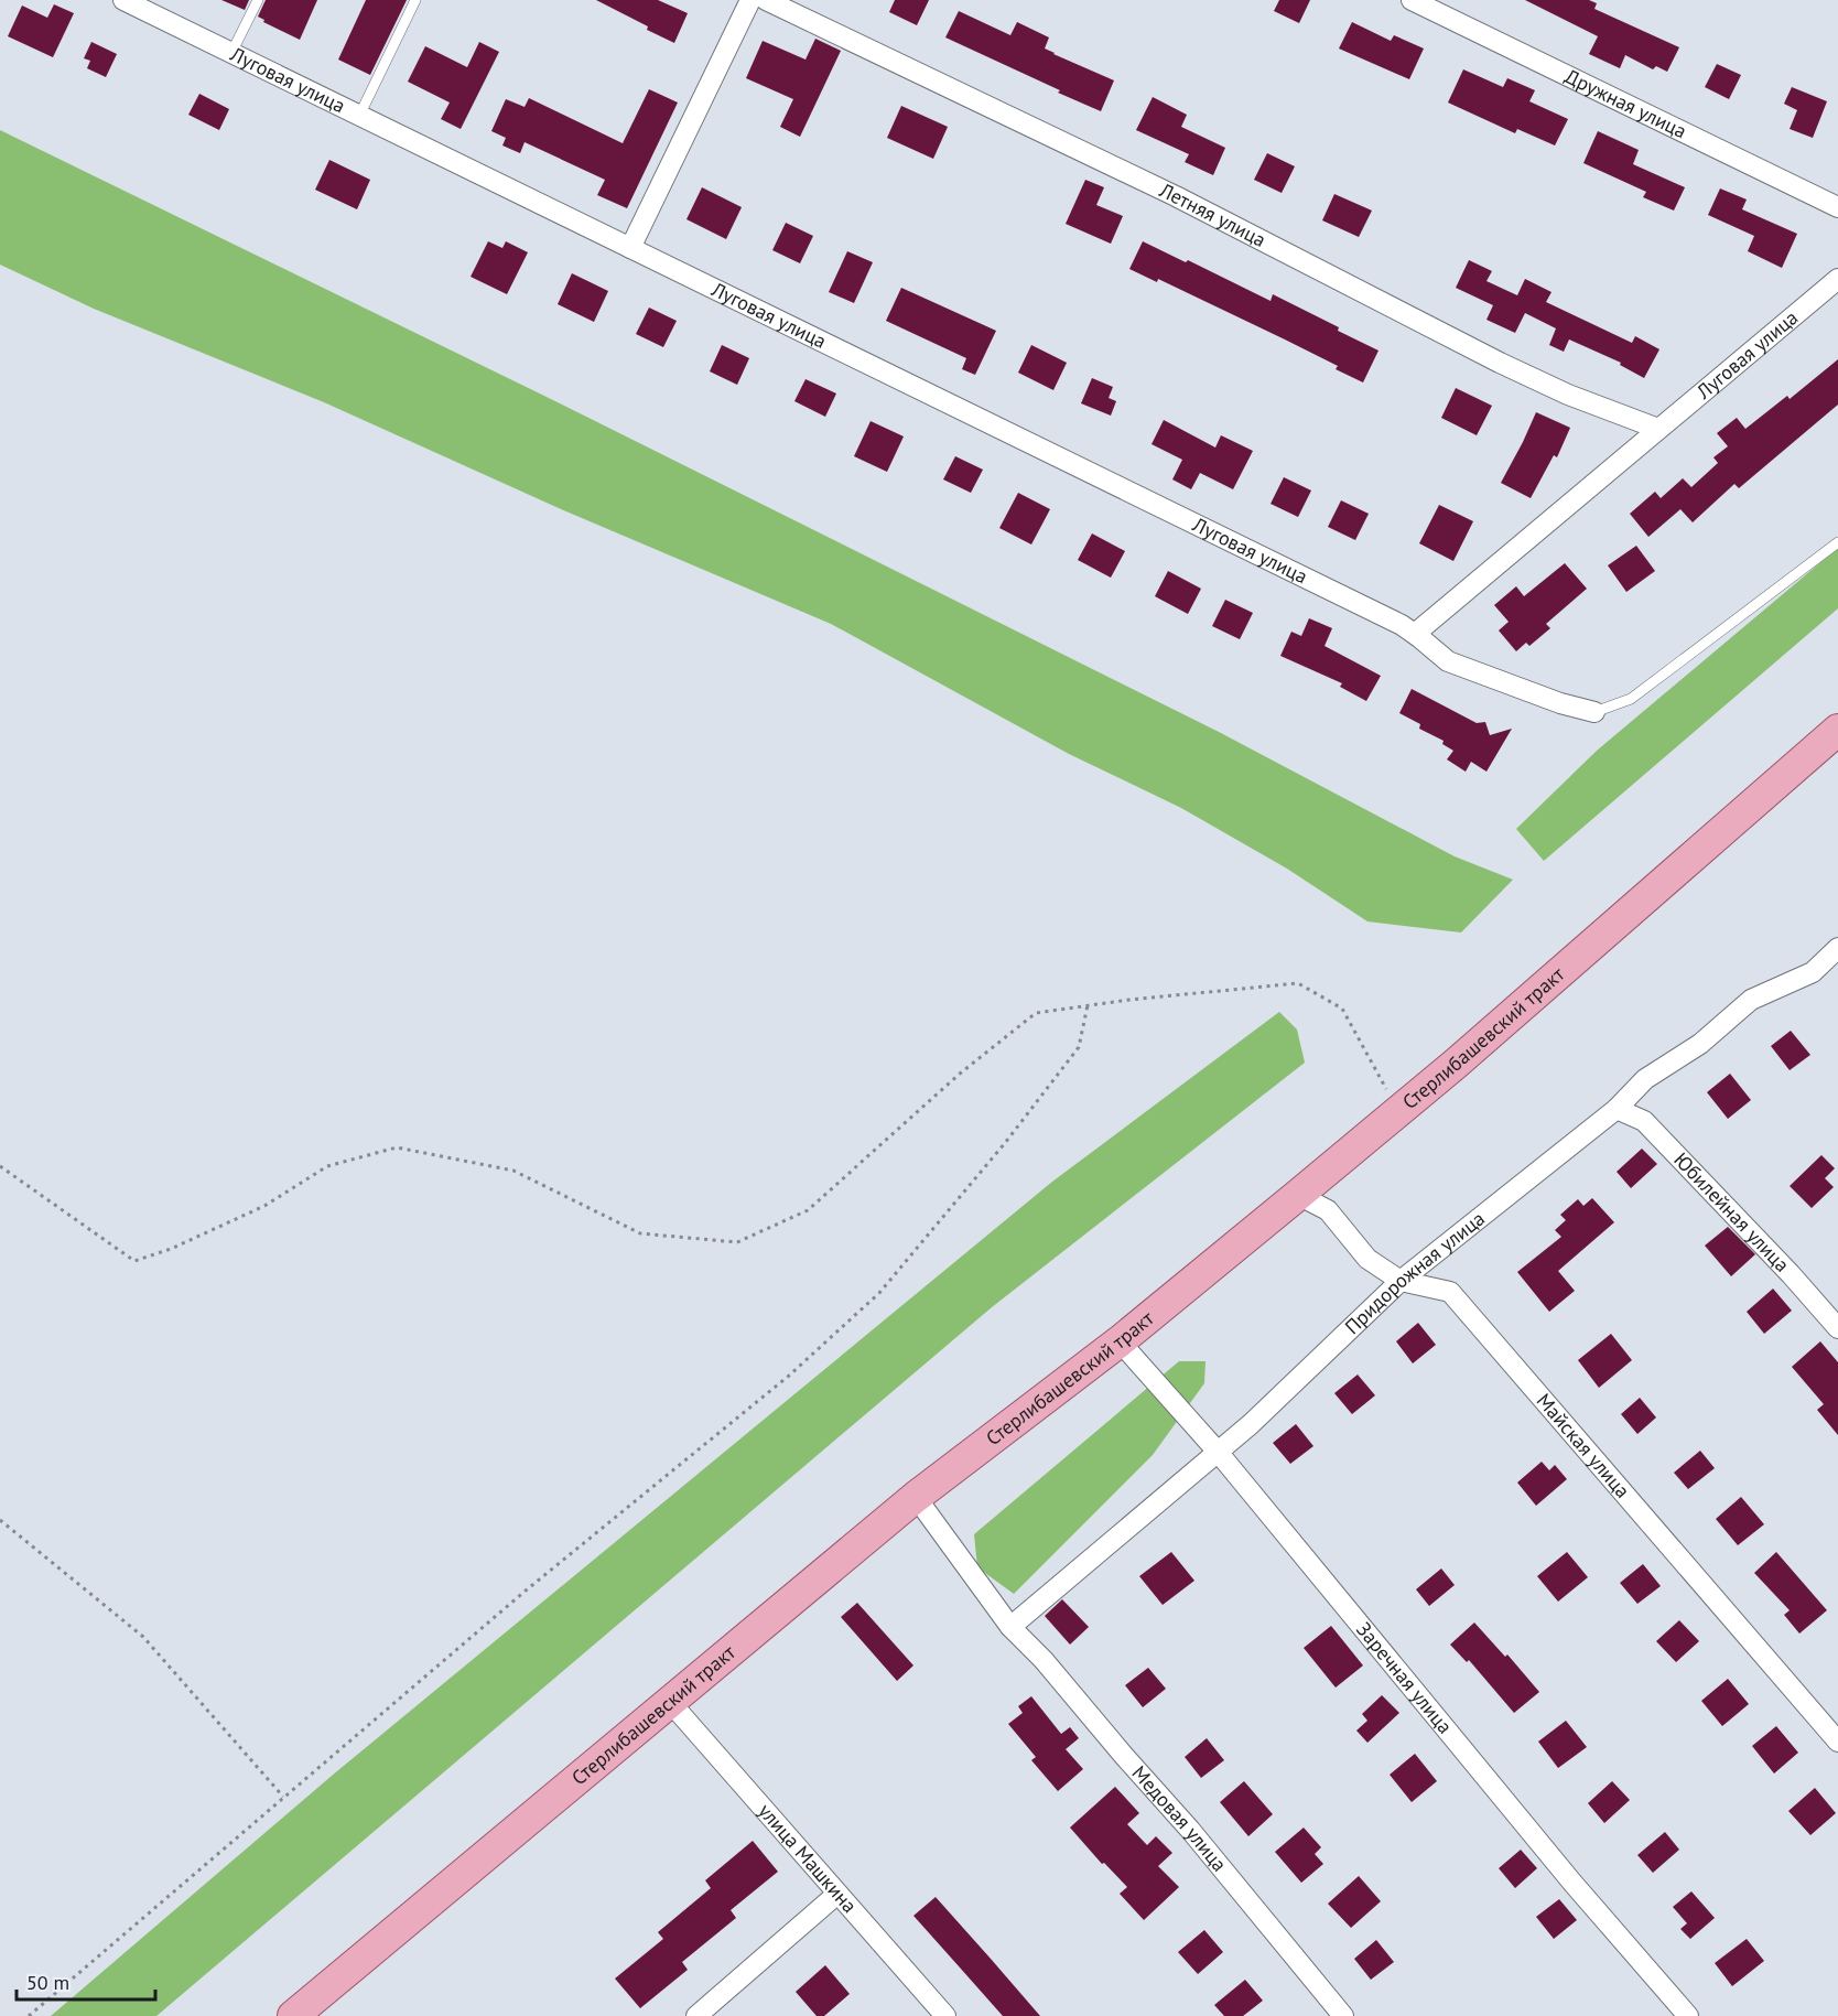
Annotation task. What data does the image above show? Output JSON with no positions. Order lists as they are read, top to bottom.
{
  "streets": {
    "main road": ["Стерлибашевский тракт"],
    "street": [
      "Луговая улица",
      "Дружная улица",
      "Летняя улица",
      "Юбилейная улица",
      "Придорожная улица",
      "Майская улица",
      "Заречная улица",
      "Медовая улица",
      "улица Машкина"
    ]
  },
  "crossings": [
    ["Луговая улица", "Летняя улица"],
    ["Стерлибашевский тракт", "Майская улица"],
    ["Стерлибашевский тракт", "Заречная улица"],
    ["Стерлибашевский тракт", "Медовая улица"],
    ["Стерлибашевский тракт", "улица Машкина"],
    ["Юбилейная улица", "Придорожная улица"],
    ["Придорожная улица", "Майская улица"],
    ["Придорожная улица", "Заречная улица"],
    ["Придорожная улица", "Медовая улица"]
  ],
  "scale_bar": "50 m"
}
